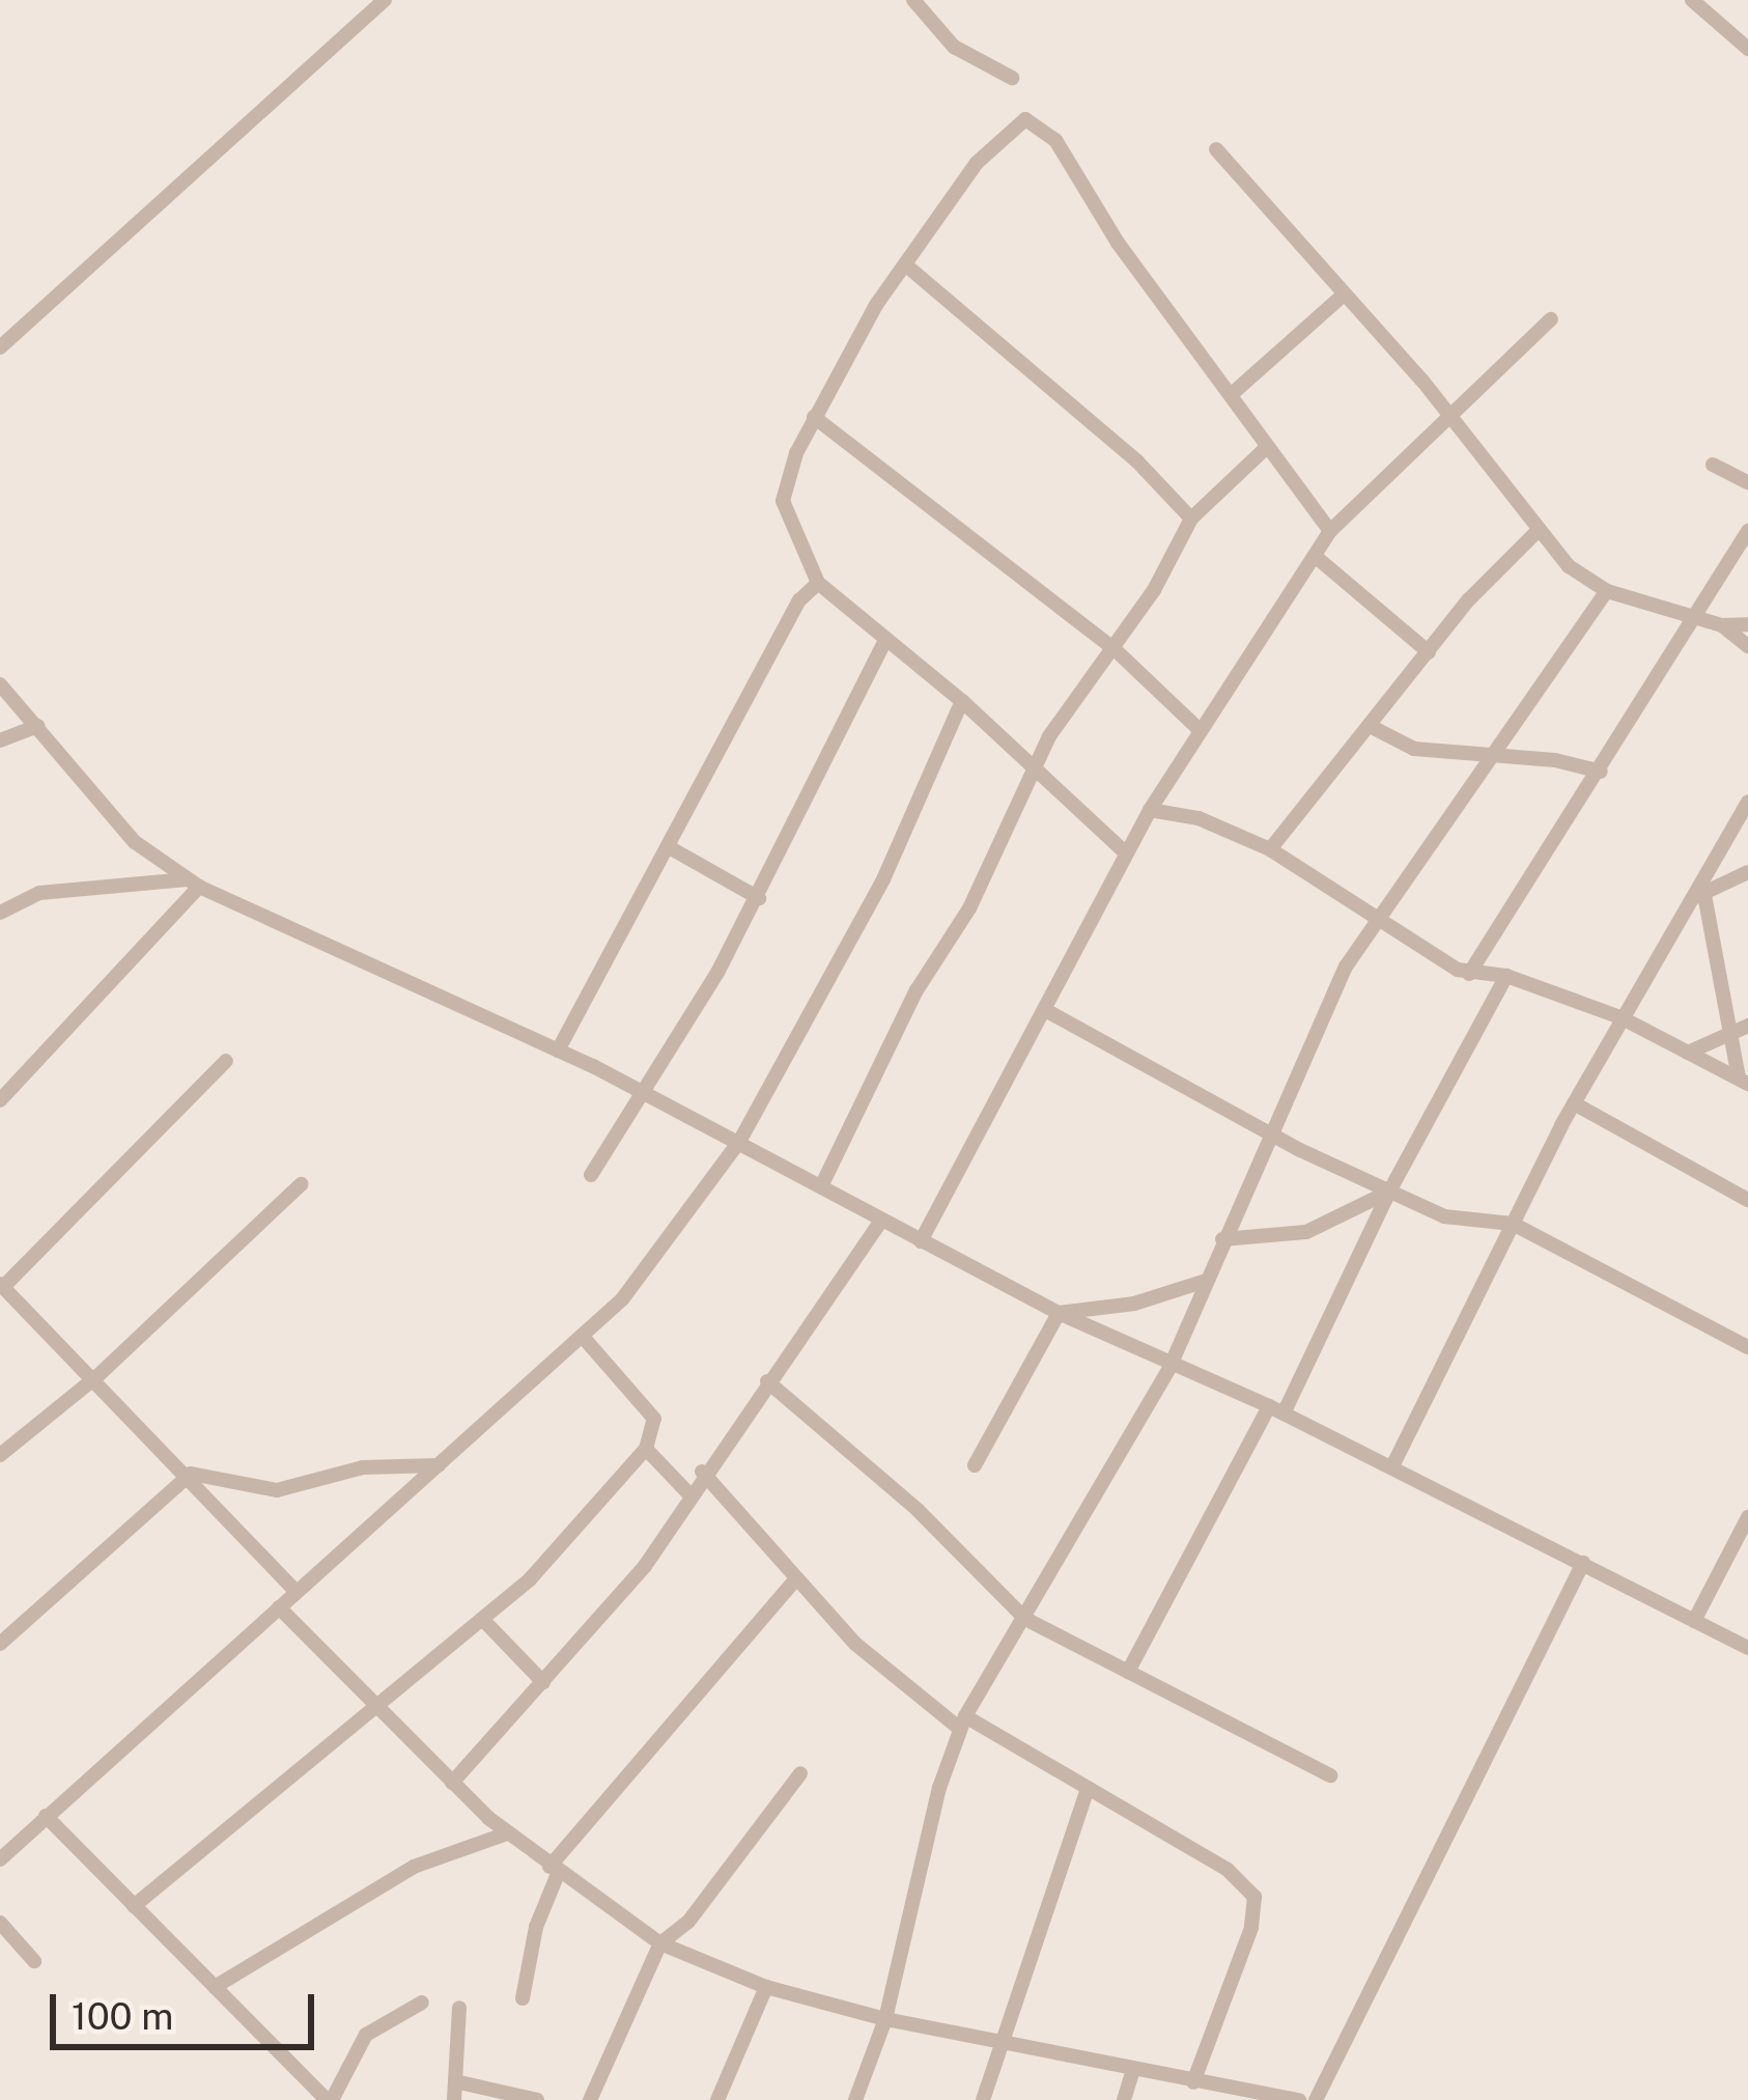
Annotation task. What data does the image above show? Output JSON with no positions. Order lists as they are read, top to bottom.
{
  "scale_bar": "100 m"
}
